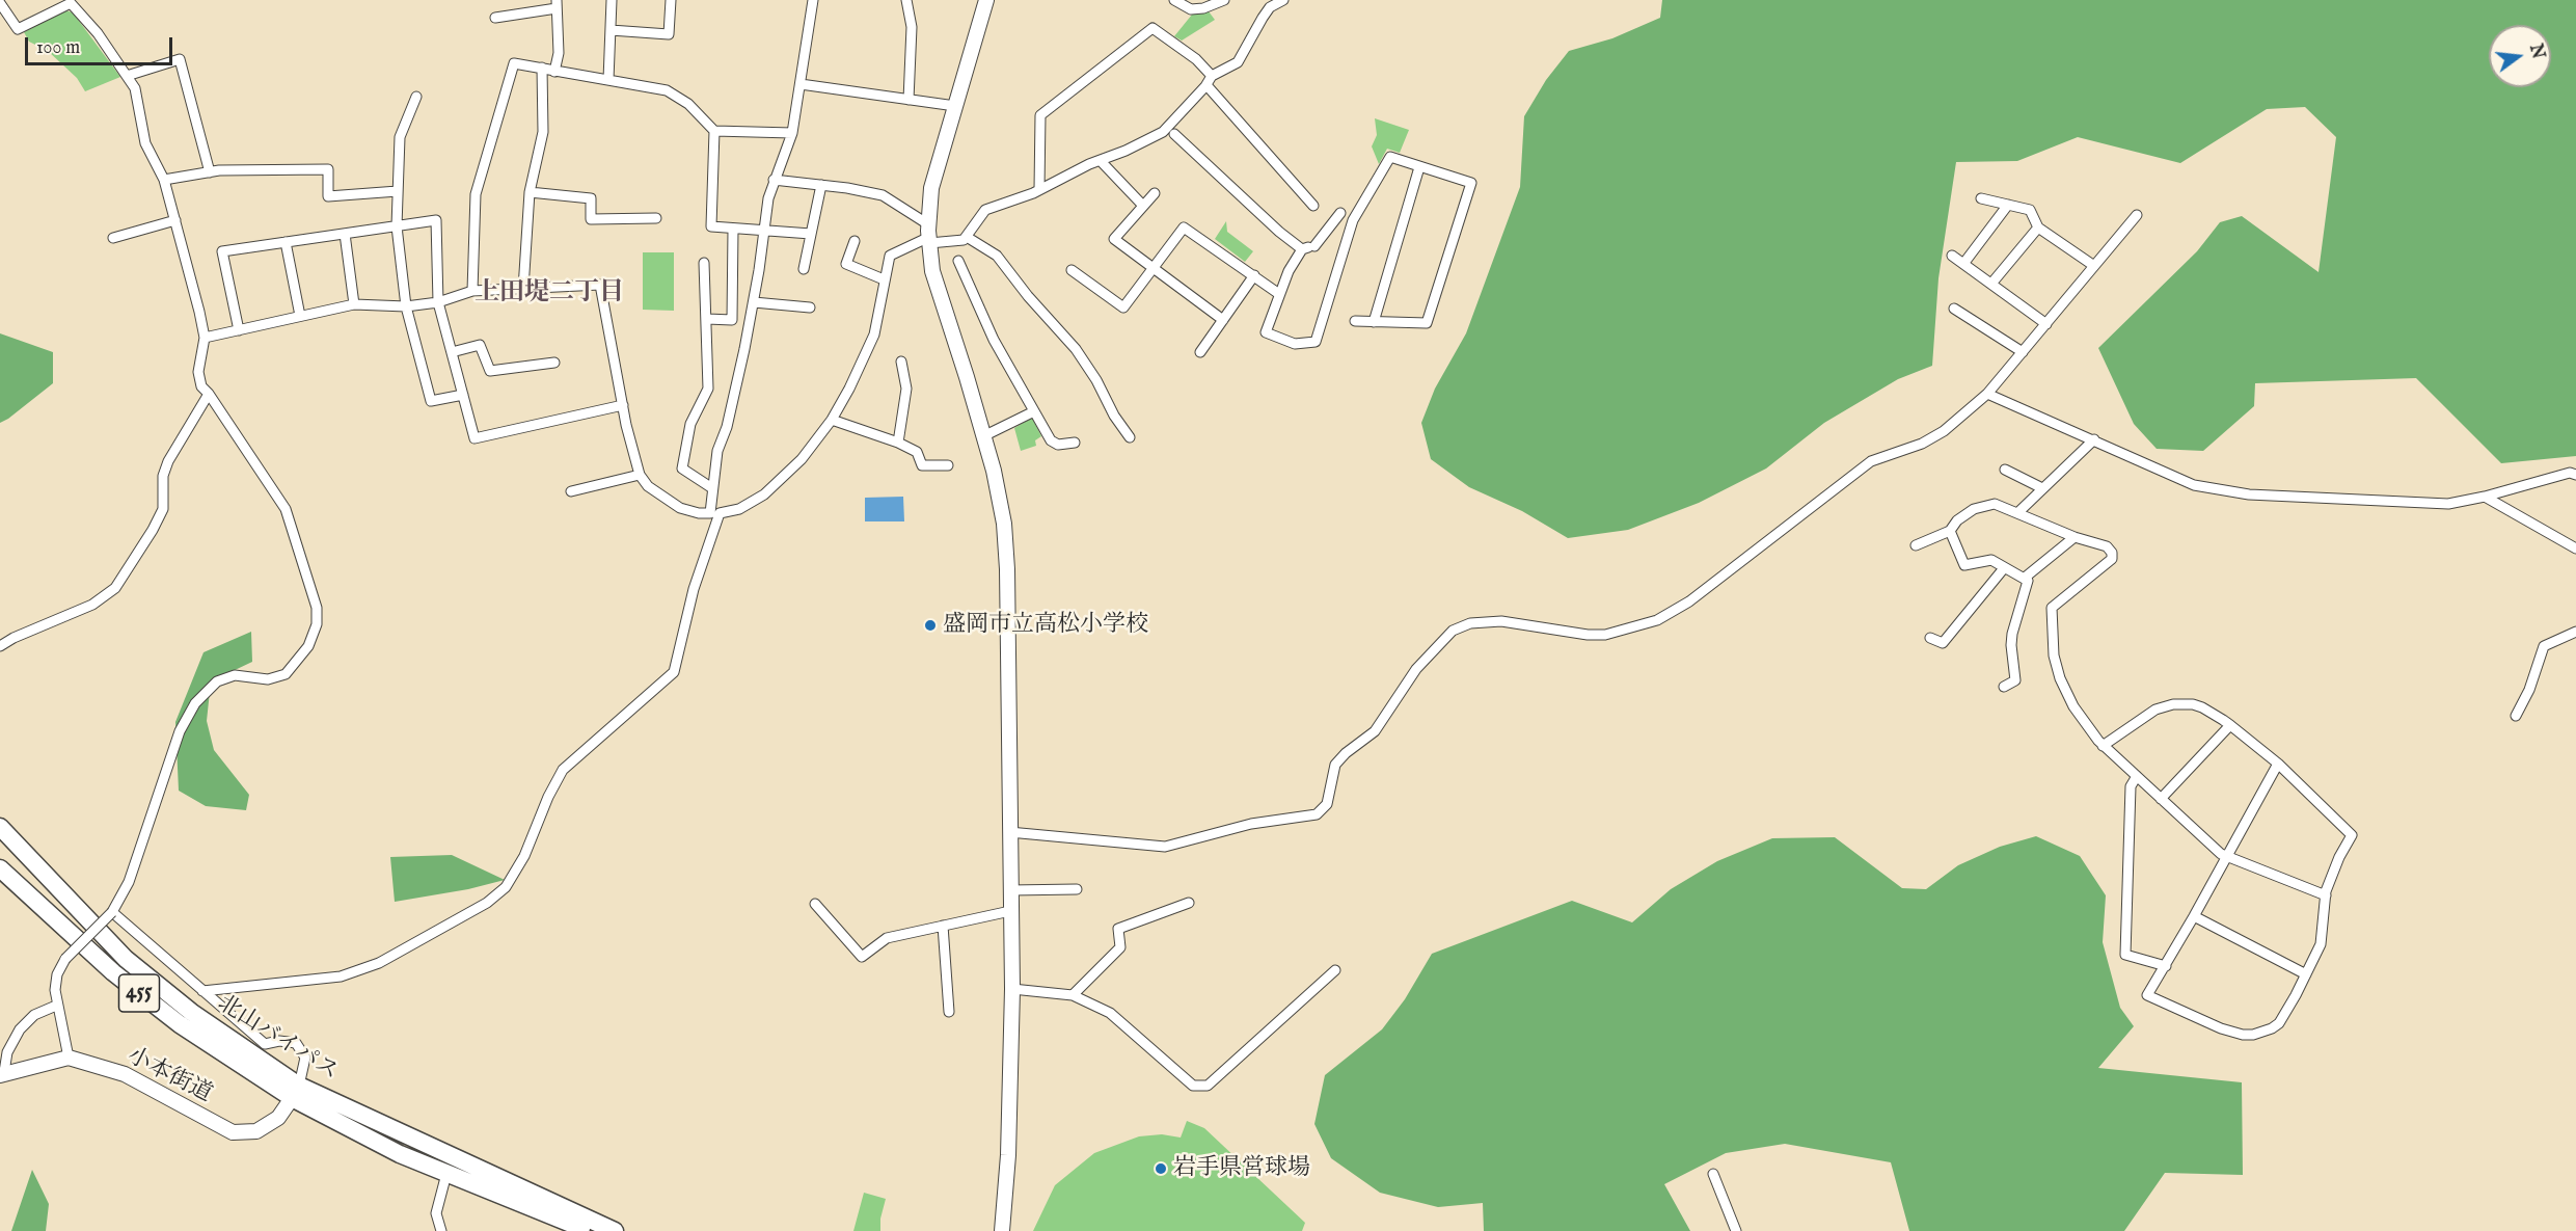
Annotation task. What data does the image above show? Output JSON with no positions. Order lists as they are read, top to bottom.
{
  "streets": {
    "highway": ["455", "北山バイパス"],
    "street": ["小本街道"]
  },
  "crossings": [
    ["北山バイパス", "小本街道"]
  ],
  "districts": ["上田堤二丁目"],
  "places": ["盛岡市立高松小学校", "岩手県営球場"],
  "scale_bar": "100 m",
  "north": "right"
}
